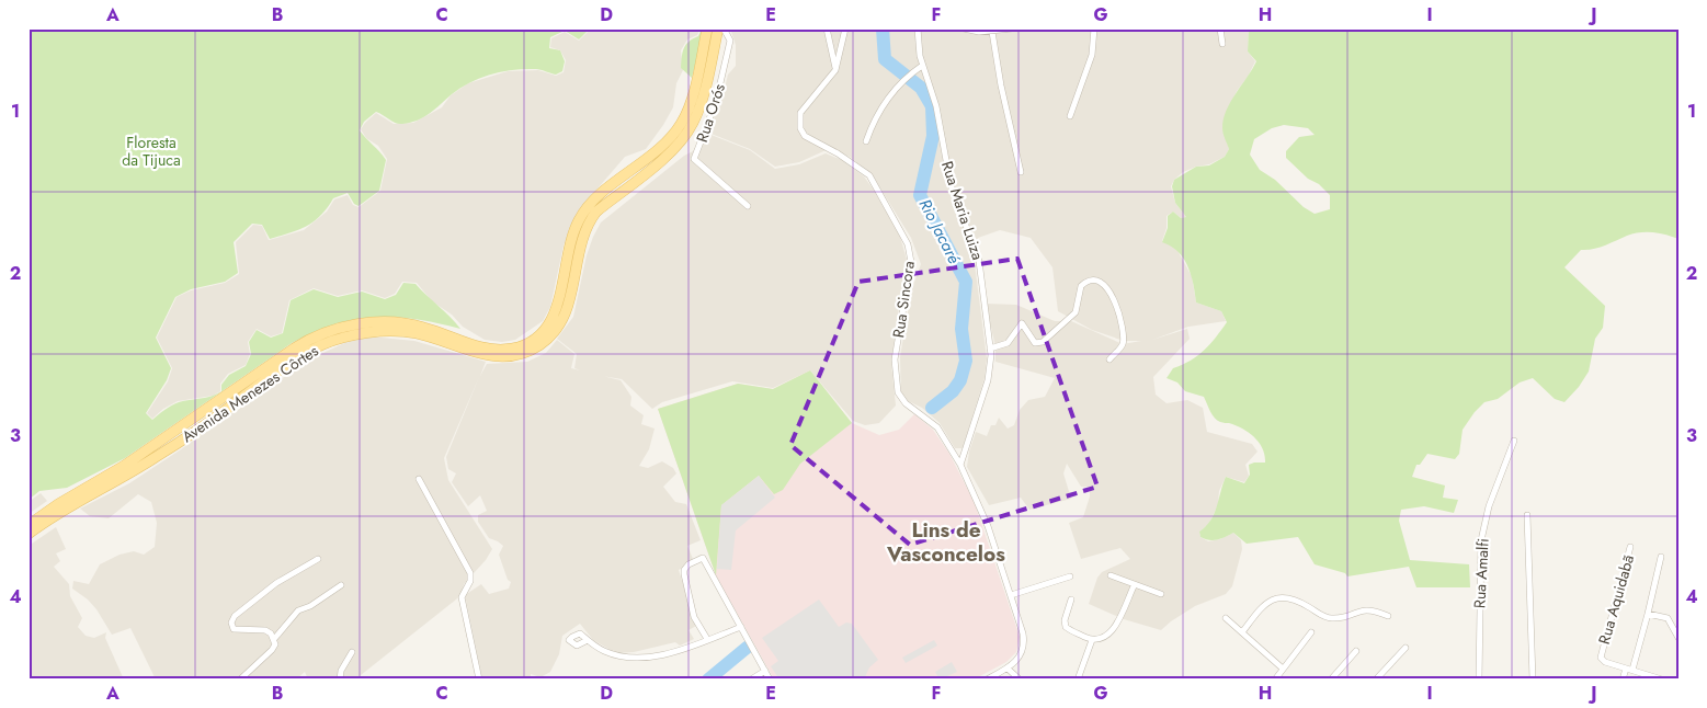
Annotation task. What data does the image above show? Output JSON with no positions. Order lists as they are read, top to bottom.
{
  "streets": {
    "main road": ["Avenida Menezes Côrtes"],
    "street": [
      "Rua Orós",
      "Rua Maria Luiza",
      "Rua Sincora",
      "Rua Amalfi",
      "Rua Aquidabã"
    ]
  },
  "crossings": [
    ["Rua Maria Luiza", "Rua Sincora"]
  ],
  "districts": ["Lins de Vasconcelos"],
  "water": ["Rio Jacaré"],
  "parks": ["Floresta da Tijuca"],
  "grid": {
    "columns": [
      "A",
      "B",
      "C",
      "D",
      "E",
      "F",
      "G",
      "H",
      "I",
      "J"
    ],
    "rows": [
      "1",
      "2",
      "3",
      "4"
    ]
  }
}
